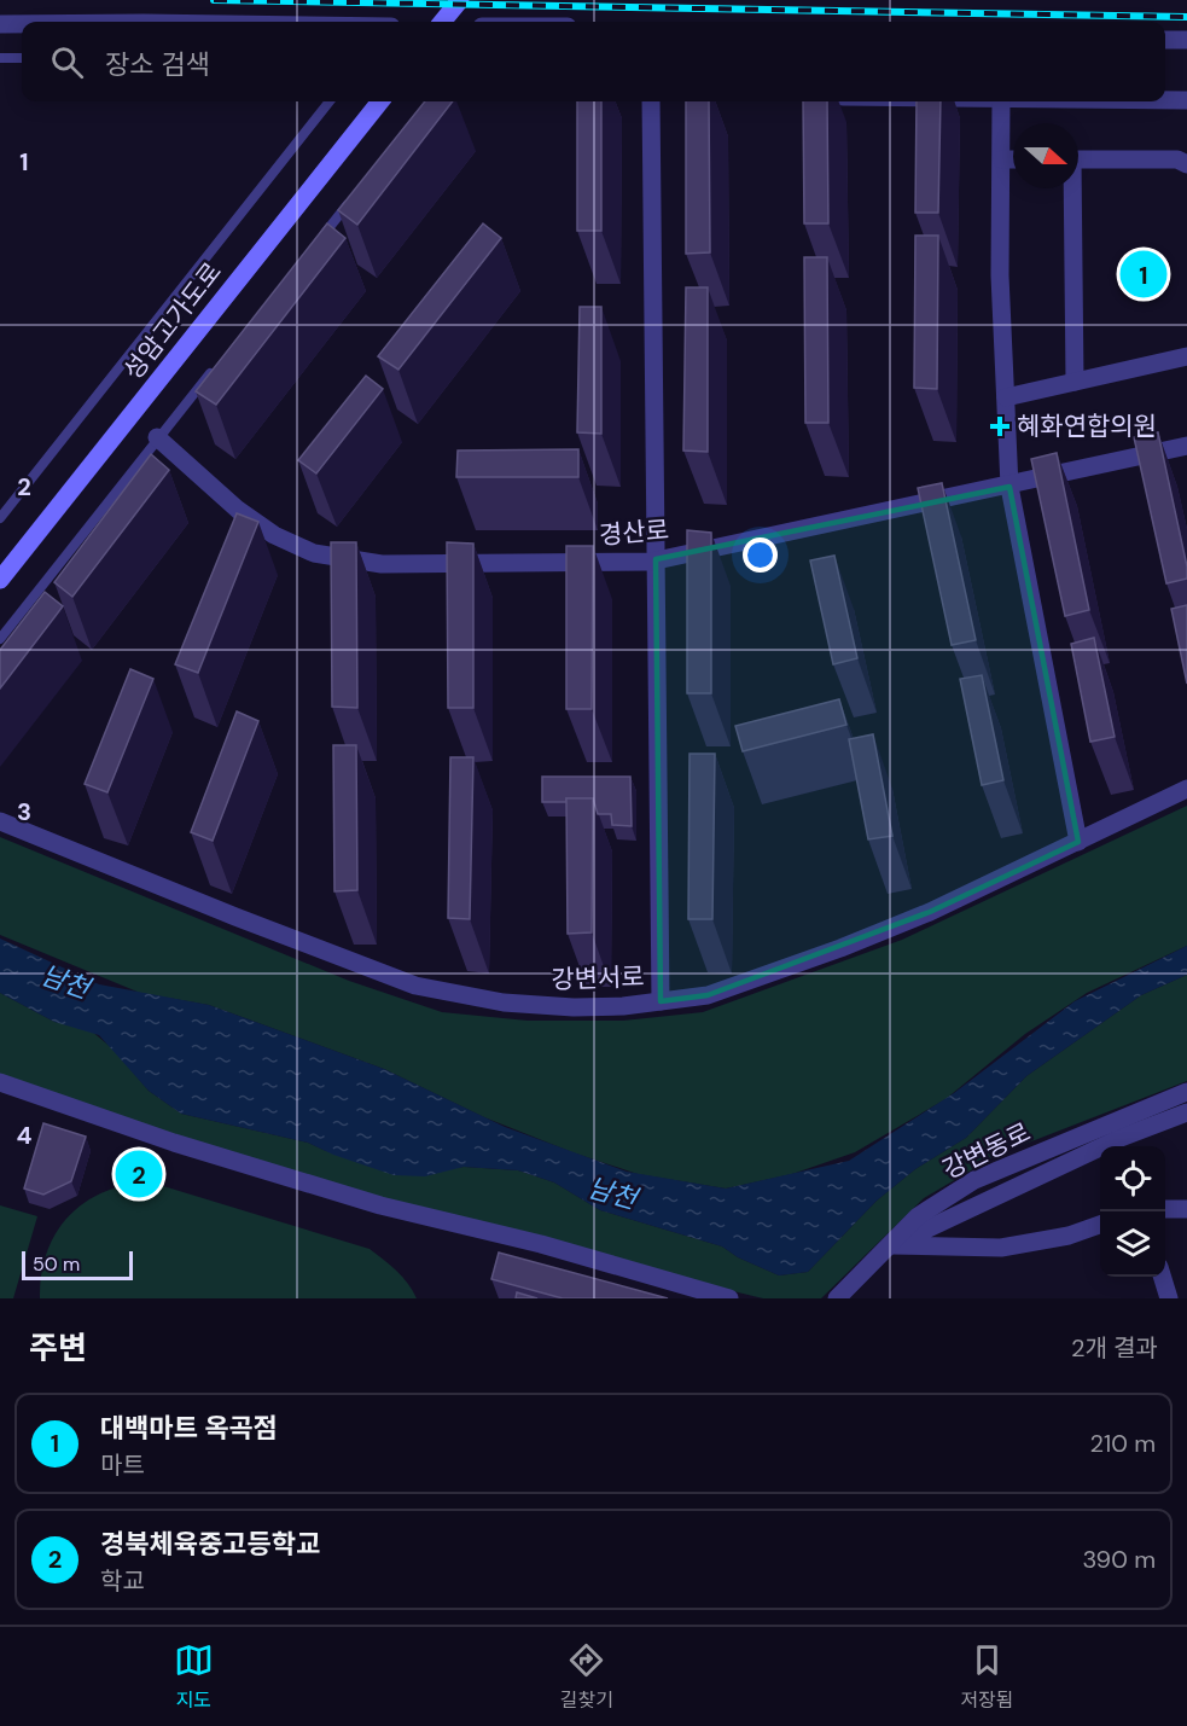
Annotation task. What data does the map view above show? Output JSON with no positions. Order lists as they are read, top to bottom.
{
  "streets": {
    "main road": ["성암고가도로"],
    "street": ["경산로", "강변서로", "강변동로"]
  },
  "water": ["남천"],
  "places": {
    "health": ["혜화연합의원"]
  },
  "scale_bar": "50 m",
  "north": "right",
  "page": {
    "search": "장소 검색",
    "pins": ["1", "2"],
    "scale": "50 m",
    "heading": ["주변", "2개 결과"],
    "list": [
      {
        "mark": "1",
        "name": "대백마트 옥곡점",
        "note": "마트",
        "value": "210 m"
      },
      {
        "mark": "2",
        "name": "경북체육중고등학교",
        "note": "학교",
        "value": "390 m"
      }
    ],
    "nav": ["지도", "길찾기", "저장됨"]
  },
  "grid": {
    "rows": [
      "1",
      "2",
      "3",
      "4"
    ]
  }
}
